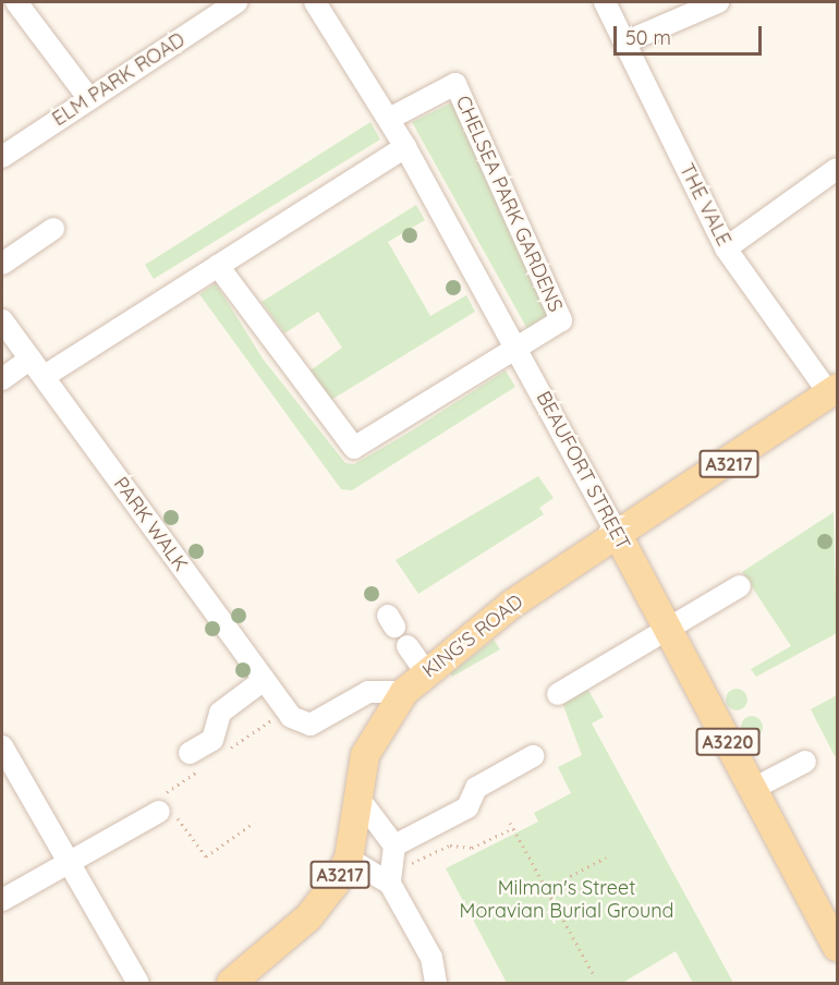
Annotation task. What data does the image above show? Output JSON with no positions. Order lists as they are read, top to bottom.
{
  "streets": {
    "main road": [
      "A3217",
      "BEAUFORT STREET",
      "KING'S ROAD",
      "A3220"
    ],
    "street": [
      "ELM PARK ROAD",
      "CHELSEA PARK GARDENS",
      "THE VALE",
      "PARK WALK"
    ]
  },
  "crossings": [
    ["CHELSEA PARK GARDENS", "BEAUFORT STREET"],
    ["THE VALE", "KING'S ROAD"],
    ["BEAUFORT STREET", "KING'S ROAD"],
    ["PARK WALK", "KING'S ROAD"]
  ],
  "parks": ["Milman's Street Moravian Burial Ground"],
  "scale_bar": "50 m"
}
